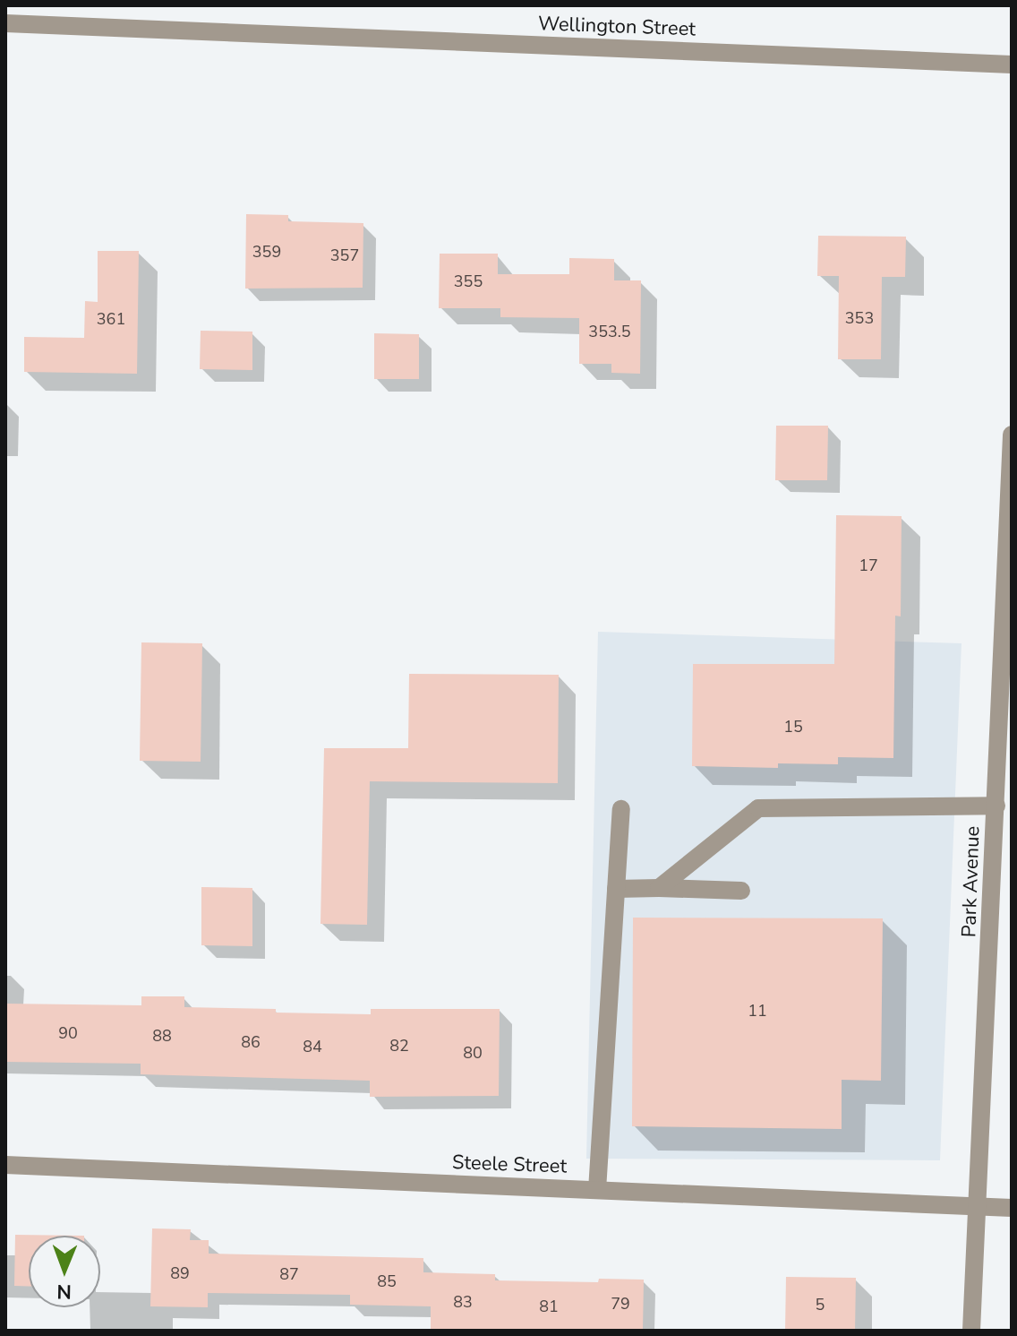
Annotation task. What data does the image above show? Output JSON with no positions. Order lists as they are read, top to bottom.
{
  "streets": {
    "street": ["Wellington Street", "Park Avenue", "Steele Street"]
  },
  "crossings": [
    ["Park Avenue", "Steele Street"]
  ],
  "house_numbers": [
    "359",
    "357",
    "355",
    "353",
    "361",
    "353.5",
    "17",
    "15",
    "11",
    "90",
    "88",
    "86",
    "82",
    "84",
    "80",
    "89",
    "87",
    "85",
    "83",
    "79",
    "5",
    "81"
  ],
  "north": "bottom"
}
